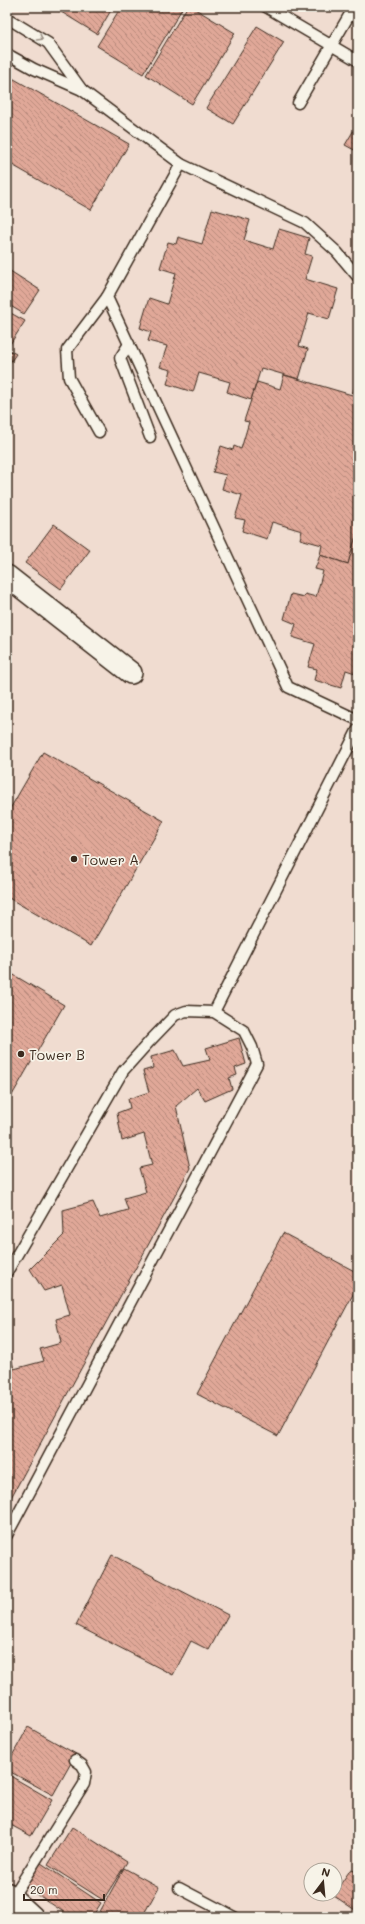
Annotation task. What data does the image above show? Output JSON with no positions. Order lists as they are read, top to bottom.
{
  "places": ["Tower A", "Tower B"],
  "scale_bar": "20 m",
  "north": "top"
}
